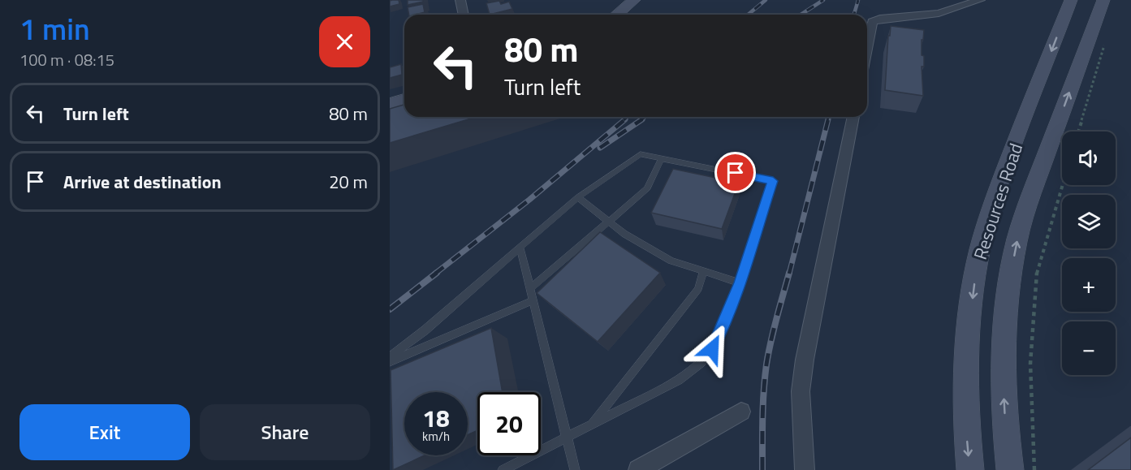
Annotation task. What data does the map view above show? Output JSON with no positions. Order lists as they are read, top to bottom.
{
  "streets": {
    "main road": ["Resources Road"]
  },
  "page": {
    "heading": ["1 min", "100 m · 08:15"],
    "turn": ["80 m", "Turn left"],
    "list": [
      {
        "name": "Turn left",
        "value": "80 m"
      },
      {
        "name": "Arrive at destination",
        "value": "20 m"
      }
    ],
    "map_buttons": ["+", "−"],
    "speed": "18 km/h",
    "limit": "20",
    "buttons": ["Exit", "Share"]
  }
}
